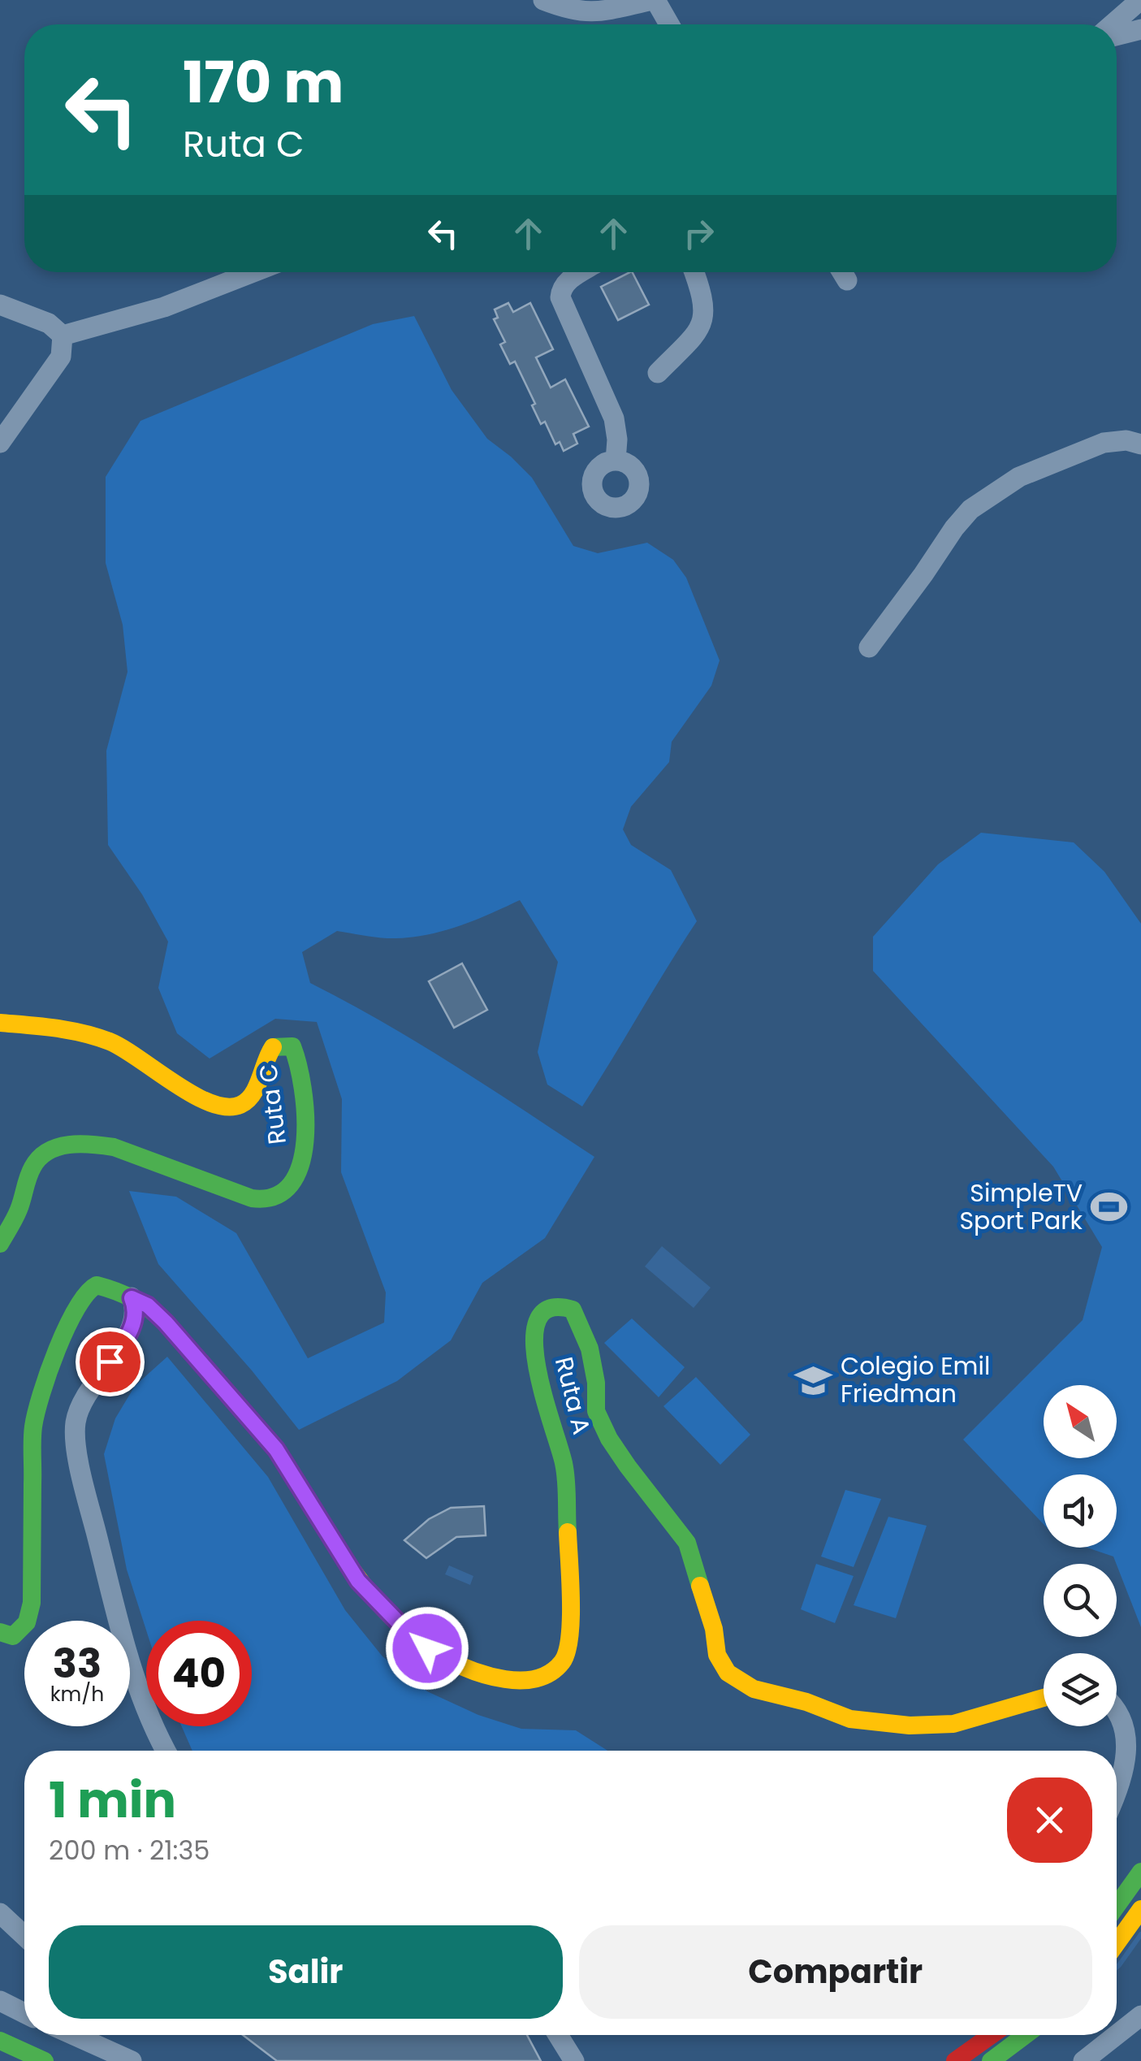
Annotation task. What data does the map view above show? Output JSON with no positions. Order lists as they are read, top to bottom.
{
  "streets": {
    "street": ["Ruta C", "Ruta A"]
  },
  "places": {
    "sports": ["SimpleTV Sport Park"],
    "school or university": ["Colegio Emil Friedman"]
  },
  "north": "top left",
  "page": {
    "turn": ["170 m", "Ruta C"],
    "speed": "33 km/h",
    "limit": "40",
    "heading": ["1 min", "200 m · 21:35"],
    "buttons": ["Salir", "Compartir"]
  }
}
